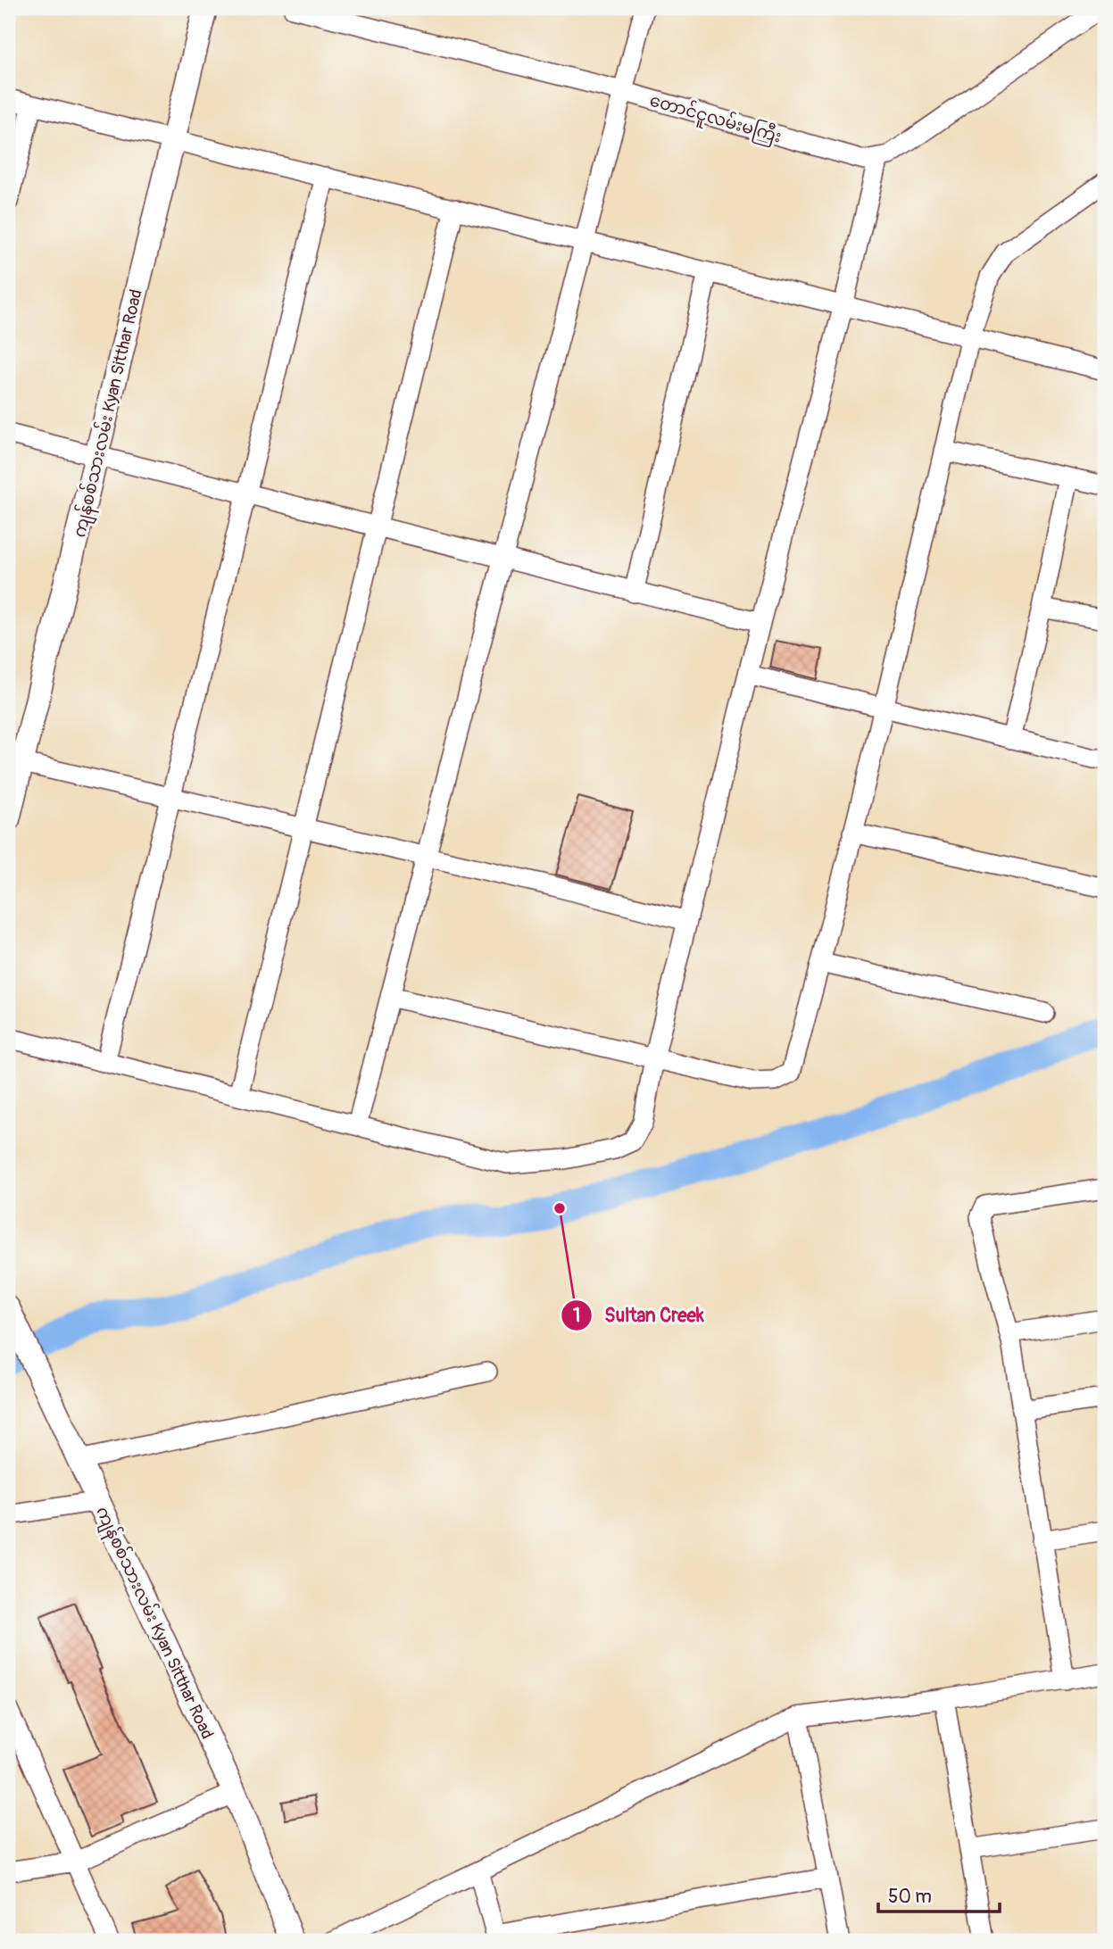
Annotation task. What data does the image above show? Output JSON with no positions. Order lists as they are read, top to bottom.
{
  "streets": {
    "main road": ["ကျန်စစ်သားလမ်း Kyan Sitthar Road"],
    "street": ["တောင်ငူလမ်းမကြီး"]
  },
  "places": ["Sultan Creek"],
  "scale_bar": "50 m"
}
